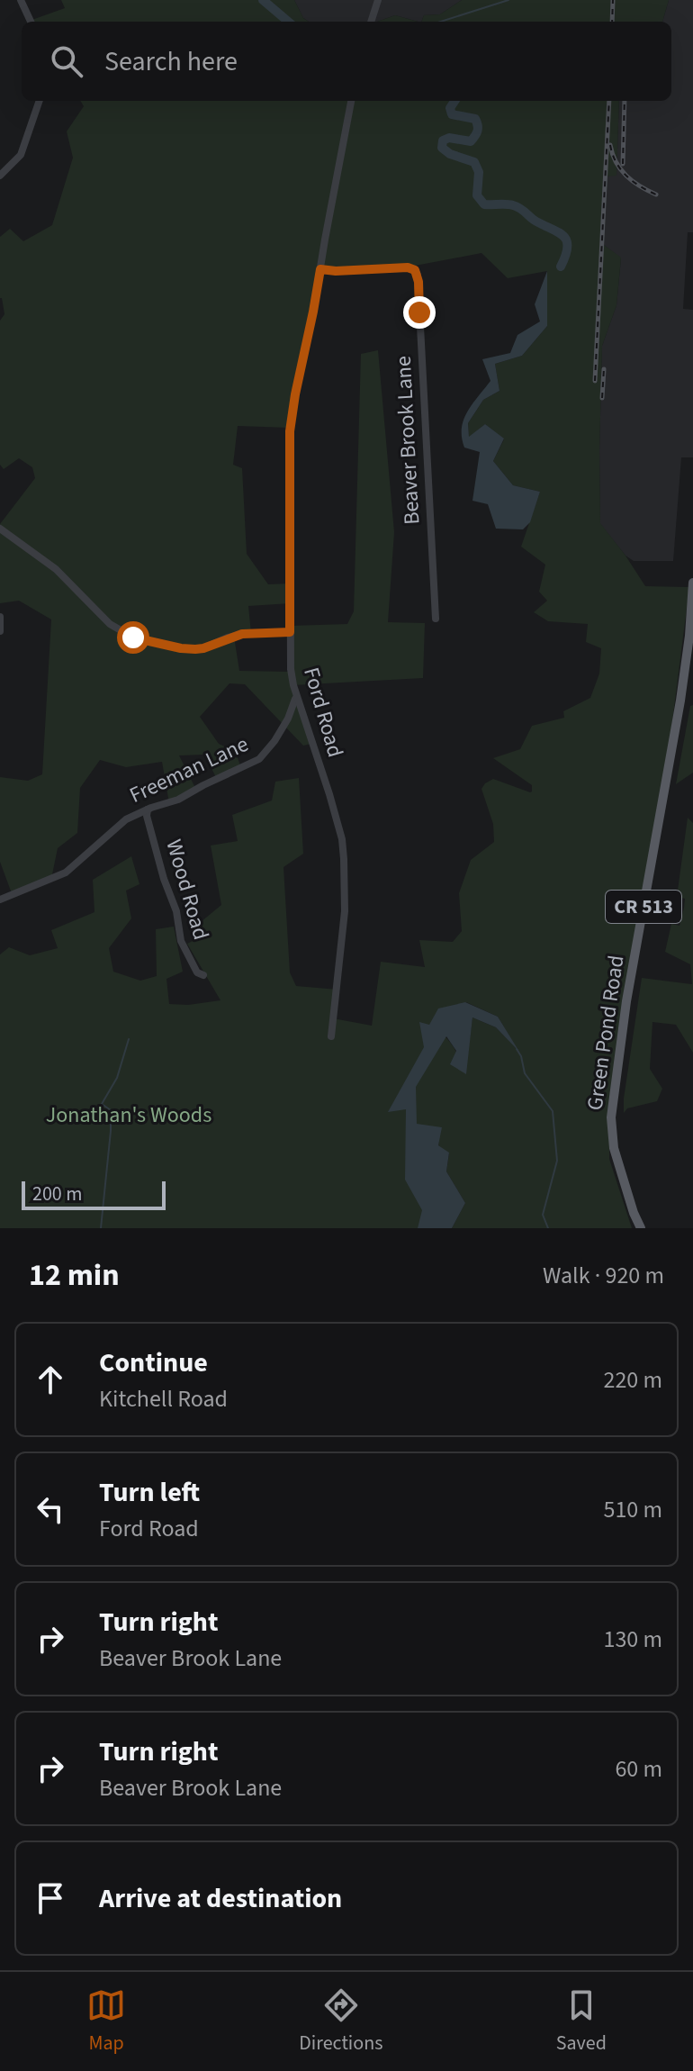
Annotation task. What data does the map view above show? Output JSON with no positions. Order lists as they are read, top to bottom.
{
  "streets": {
    "main road": ["CR 513", "Green Pond Road"],
    "street": [
      "Beaver Brook Lane",
      "Ford Road",
      "Freeman Lane",
      "Wood Road"
    ]
  },
  "crossings": [
    ["Beaver Brook Lane", "Ford Road"],
    ["Ford Road", "Freeman Lane"],
    ["Freeman Lane", "Wood Road"]
  ],
  "parks": ["Jonathan's Woods"],
  "scale_bar": "200 m",
  "page": {
    "search": "Search here",
    "scale": "200 m",
    "heading": ["12 min", "Walk · 920 m"],
    "list": [
      ["Continue", "Kitchell Road", "220 m"],
      ["Turn left", "Ford Road", "510 m"],
      ["Turn right", "Beaver Brook Lane", "130 m"],
      ["Turn right", "Beaver Brook Lane", "60 m"],
      "Arrive at destination"
    ],
    "nav": ["Map", "Directions", "Saved"]
  }
}
